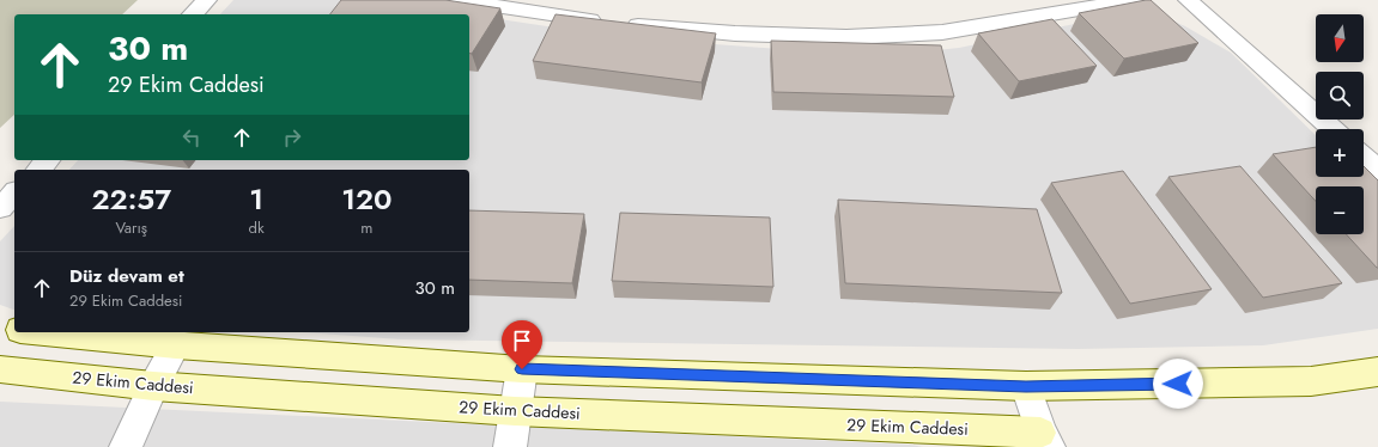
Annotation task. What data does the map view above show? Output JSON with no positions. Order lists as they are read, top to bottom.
{
  "streets": {
    "street": ["29 Ekim Caddesi"]
  },
  "north": "bottom",
  "page": {
    "map_buttons": ["+", "−"],
    "turn": ["30 m", "29 Ekim Caddesi"],
    "eta": [
      "22:57",
      "Varış",
      "1",
      "dk",
      "120",
      "m"
    ],
    "list": [
      {
        "name": "Düz devam et",
        "note": "29 Ekim Caddesi",
        "value": "30 m"
      }
    ]
  }
}
